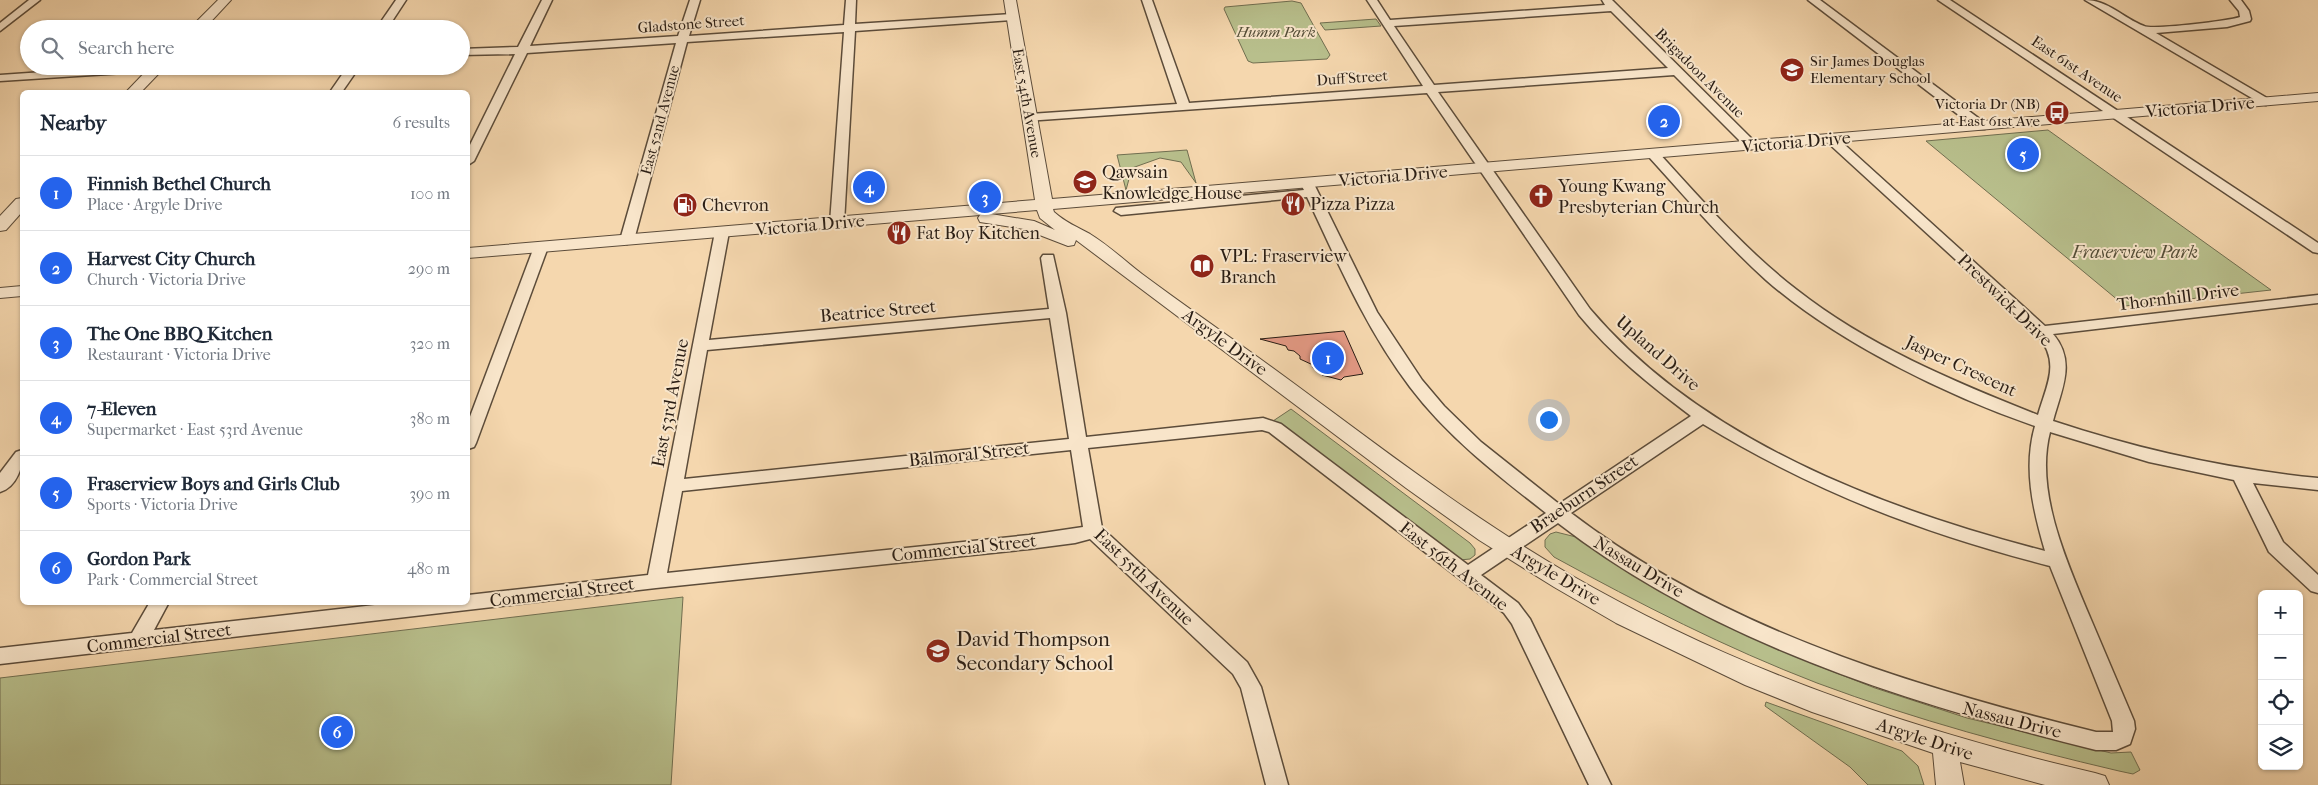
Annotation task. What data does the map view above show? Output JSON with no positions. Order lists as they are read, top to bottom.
{
  "streets": {
    "street": [
      "Gladstone Street",
      "East 61st Avenue",
      "Brigadoon Avenue",
      "Duff Street",
      "East 54th Avenue",
      "Victoria Drive",
      "East 52nd Avenue",
      "Thornhill Drive",
      "Prestwick Drive",
      "Beatrice Street",
      "Argyle Drive",
      "Upland Drive",
      "Jasper Crescent",
      "East 53rd Avenue",
      "Balmoral Street",
      "Braeburn Street",
      "Commercial Street",
      "East 56th Avenue",
      "Nassau Drive",
      "East 55th Avenue"
    ]
  },
  "crossings": [
    ["Gladstone Street", "East 54th Avenue"],
    ["Gladstone Street", "East 52nd Avenue"],
    ["East 61st Avenue", "Victoria Drive"],
    ["Brigadoon Avenue", "Duff Street"],
    ["Brigadoon Avenue", "Victoria Drive"],
    ["Duff Street", "East 54th Avenue"],
    ["Duff Street", "Upland Drive"],
    ["East 54th Avenue", "Victoria Drive"],
    ["East 54th Avenue", "Argyle Drive"],
    ["Victoria Drive", "East 52nd Avenue"],
    ["Victoria Drive", "Prestwick Drive"],
    ["Victoria Drive", "Argyle Drive"],
    ["Victoria Drive", "Upland Drive"],
    ["Victoria Drive", "Jasper Crescent"],
    ["Victoria Drive", "East 53rd Avenue"],
    ["Victoria Drive", "Nassau Drive"],
    ["Thornhill Drive", "Prestwick Drive"],
    ["Prestwick Drive", "Upland Drive"],
    ["Prestwick Drive", "Jasper Crescent"],
    ["Prestwick Drive", "Nassau Drive"],
    ["Beatrice Street", "East 53rd Avenue"],
    ["Beatrice Street", "East 55th Avenue"],
    ["Argyle Drive", "Braeburn Street"],
    ["Upland Drive", "Braeburn Street"],
    ["East 53rd Avenue", "Balmoral Street"],
    ["East 53rd Avenue", "Commercial Street"],
    ["Balmoral Street", "East 56th Avenue"],
    ["Balmoral Street", "East 55th Avenue"],
    ["Braeburn Street", "East 56th Avenue"],
    ["Braeburn Street", "Nassau Drive"],
    ["Commercial Street", "East 55th Avenue"]
  ],
  "parks": ["Humm Park", "Fraserview Park"],
  "places": {
    "school or university": ["Sir James Douglas Elementary School", "Qawsain Knowledge House", "David Thompson Secondary School"],
    "bus stop": ["Victoria Dr (NB) at East 61st Ave"],
    "church": ["Young Kwang Presbyterian Church"],
    "restaurant": ["Pizza Pizza", "Fat Boy Kitchen"],
    "fuel station": ["Chevron"],
    "library": ["VPL: Fraserview Branch"]
  },
  "page": {
    "search": "Search here",
    "heading": ["Nearby", "6 results"],
    "pins": [
      "2",
      "5",
      "4",
      "3",
      "1",
      "6"
    ],
    "list": [
      {
        "mark": "1",
        "name": "Finnish Bethel Church",
        "note": "Place · Argyle Drive",
        "value": "100 m"
      },
      {
        "mark": "2",
        "name": "Harvest City Church",
        "note": "Church · Victoria Drive",
        "value": "290 m"
      },
      {
        "mark": "3",
        "name": "The One BBQ Kitchen",
        "note": "Restaurant · Victoria Drive",
        "value": "320 m"
      },
      {
        "mark": "4",
        "name": "7-Eleven",
        "note": "Supermarket · East 53rd Avenue",
        "value": "380 m"
      },
      {
        "mark": "5",
        "name": "Fraserview Boys and Girls Club",
        "note": "Sports · Victoria Drive",
        "value": "390 m"
      },
      {
        "mark": "6",
        "name": "Gordon Park",
        "note": "Park · Commercial Street",
        "value": "480 m"
      }
    ],
    "map_buttons": ["+", "−"]
  }
}
